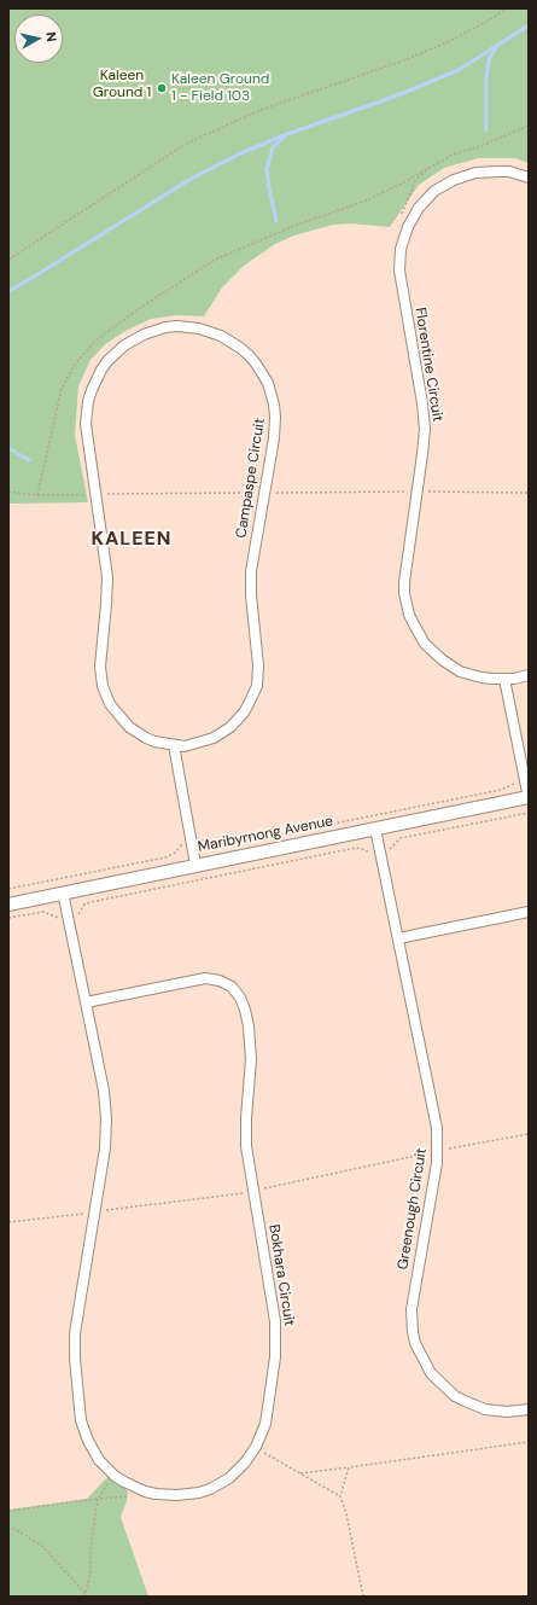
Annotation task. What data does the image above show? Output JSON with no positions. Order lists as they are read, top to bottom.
{
  "streets": {
    "street": [
      "Florentine Circuit",
      "Campaspe Circuit",
      "Maribyrnong Avenue",
      "Greenough Circuit",
      "Bokhara Circuit"
    ]
  },
  "crossings": [
    ["Maribyrnong Avenue", "Greenough Circuit"],
    ["Maribyrnong Avenue", "Bokhara Circuit"]
  ],
  "districts": ["KALEEN"],
  "parks": ["Kaleen Ground 1"],
  "places": ["Kaleen Ground 1 - Field 103"],
  "north": "right"
}
